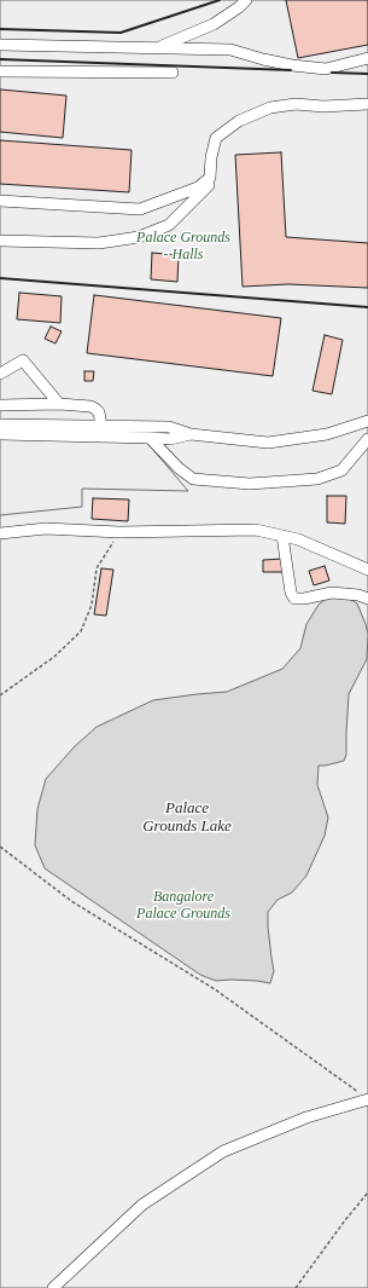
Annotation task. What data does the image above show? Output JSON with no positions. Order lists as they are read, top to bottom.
{
  "water": ["Palace Grounds Lake"],
  "parks": ["Palace Grounds - Halls", "Bangalore Palace Grounds"]
}
